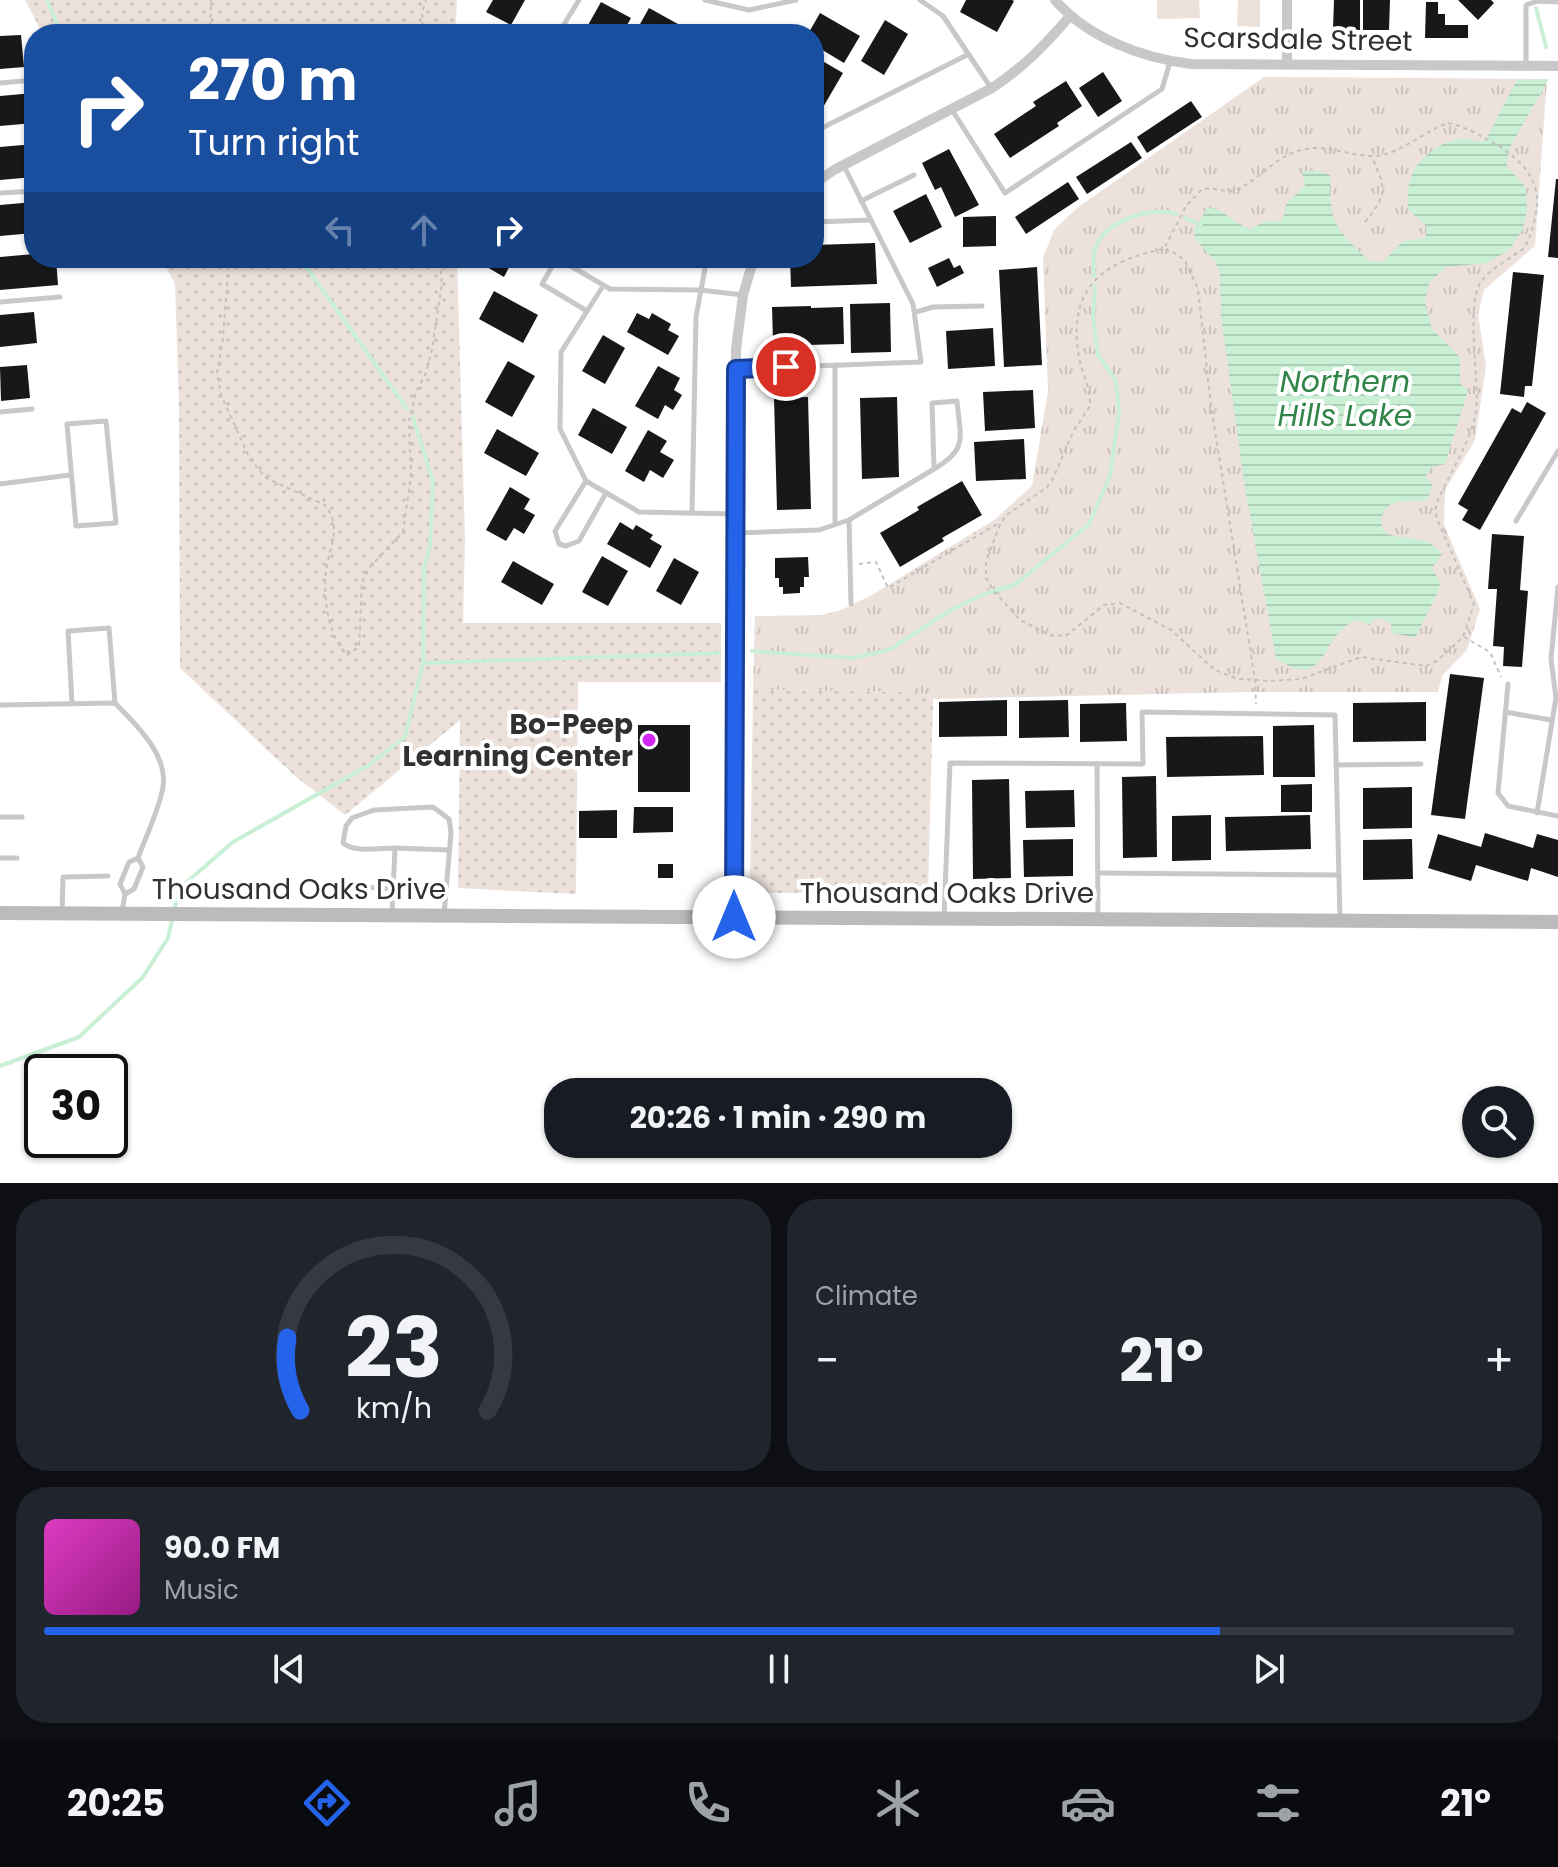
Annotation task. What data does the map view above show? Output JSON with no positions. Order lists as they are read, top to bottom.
{
  "streets": {
    "main road": ["Thousand Oaks Drive"],
    "street": ["Scarsdale Street"]
  },
  "water": ["Northern Hills Lake"],
  "places": ["Bo-Peep Learning Center"],
  "page": {
    "turn": ["270 m", "Turn right"],
    "limit": "30",
    "trip": "20:26 · 1 min · 290 m",
    "tile": "Climate",
    "heat": ["−", "21°", "+"],
    "song": ["90.0 FM", "Music"],
    "tabs": ["20:25", "21°"],
    "gauge": ["23", "km/h"]
  }
}
